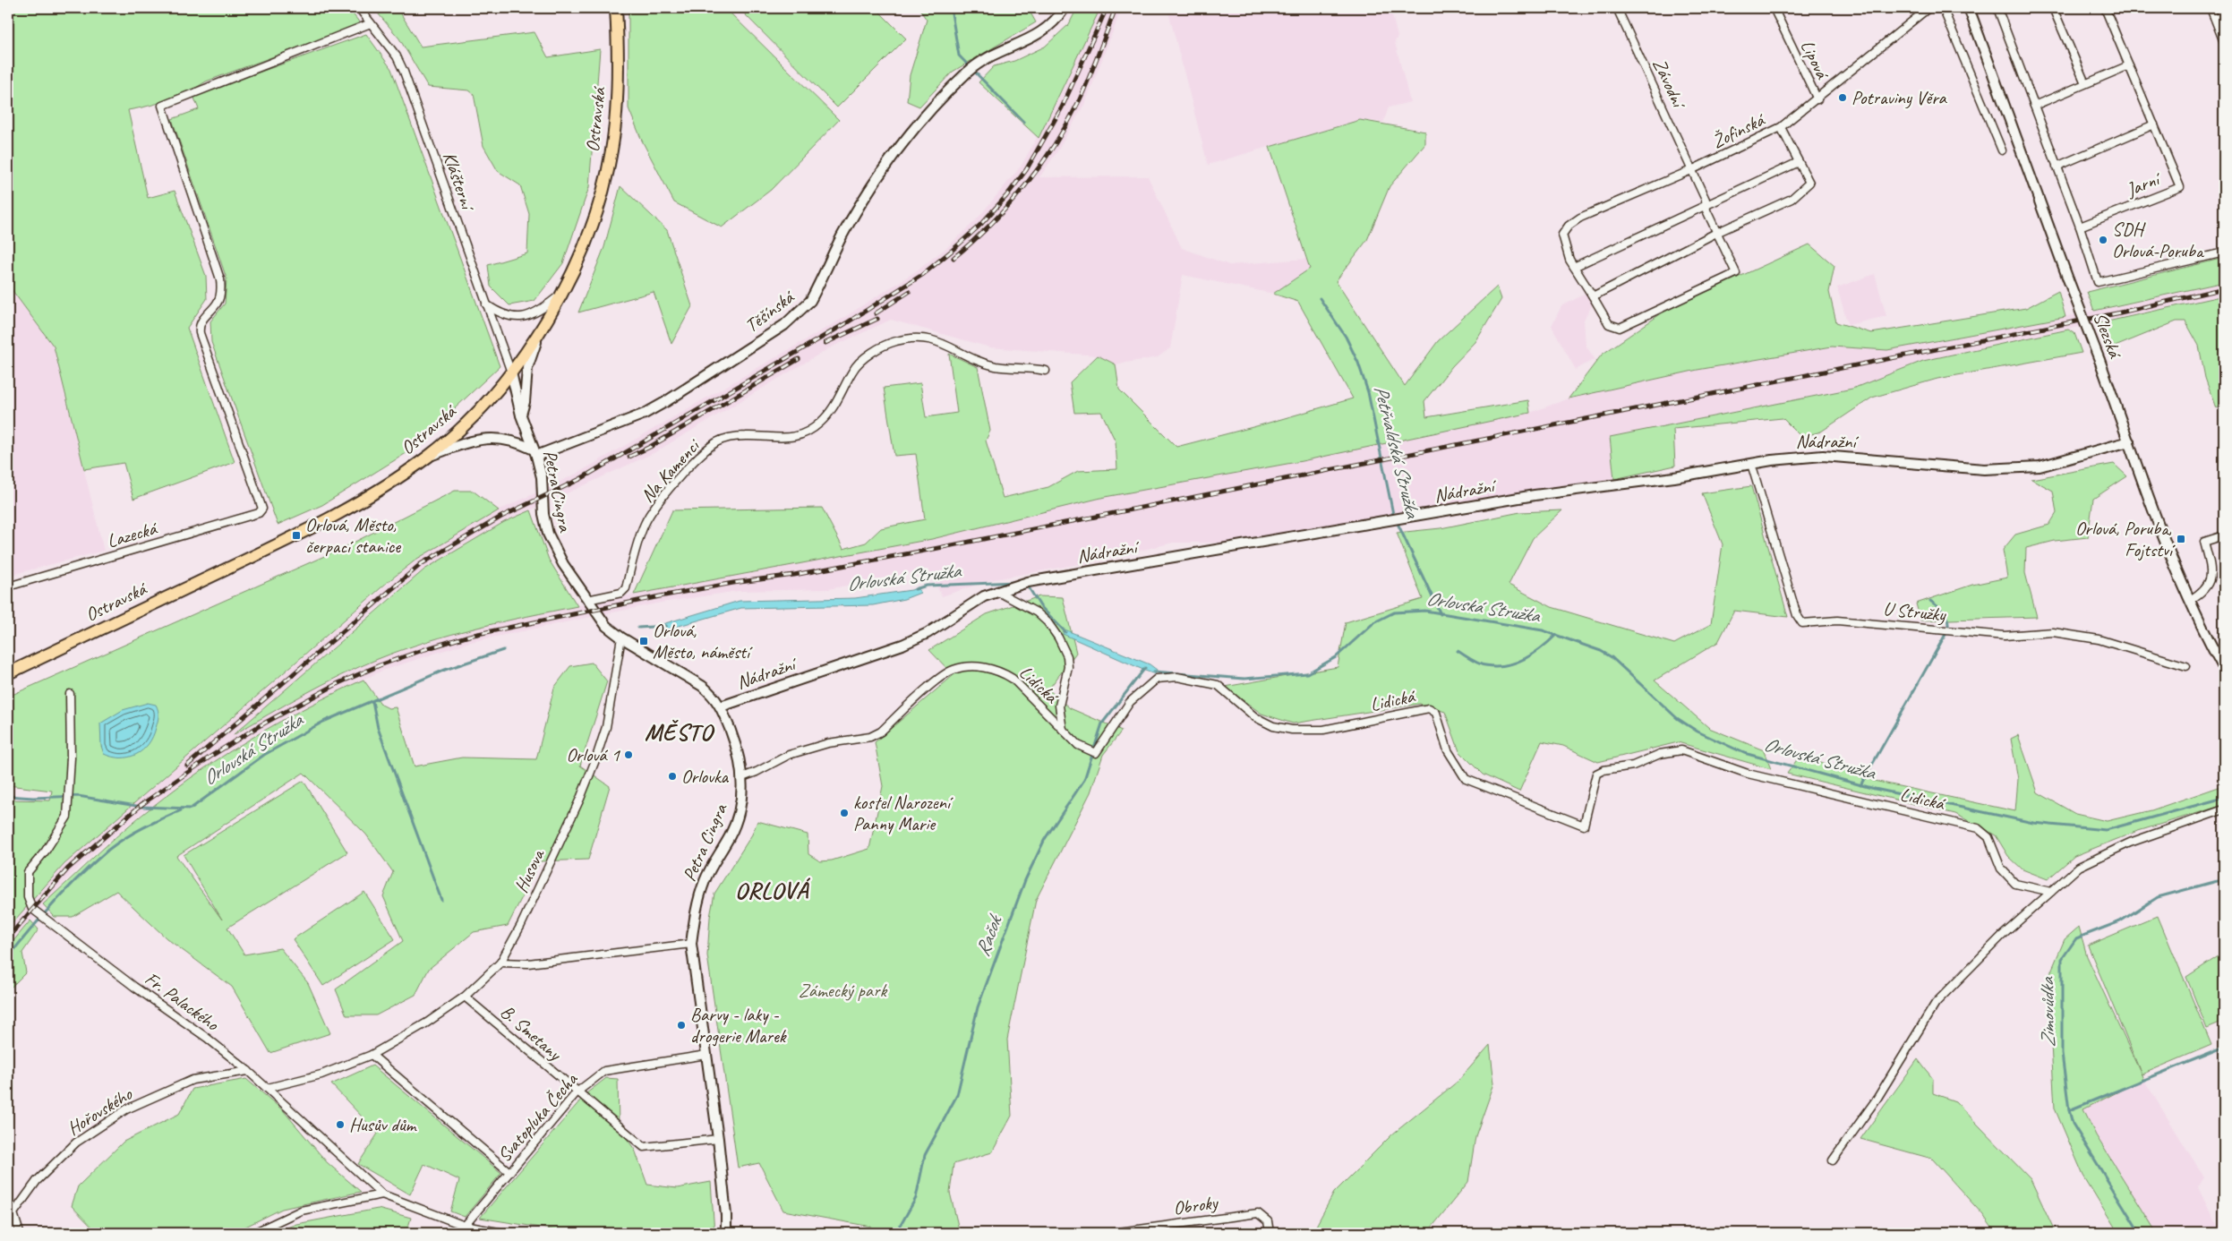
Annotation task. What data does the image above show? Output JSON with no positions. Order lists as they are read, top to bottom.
{
  "streets": {
    "main road": ["Ostravská"],
    "street": [
      "Lipová",
      "Závodní",
      "Žofinská",
      "Klášterní",
      "Jarní",
      "Těšínská",
      "Slezská",
      "Nádražní",
      "Na Kamenci",
      "Petra Cingra",
      "Lazecká",
      "U Stružky",
      "Lidická",
      "Husova",
      "Fr. Palackého",
      "B. Smetany",
      "Hořovského",
      "Svatopluka Čecha",
      "Obroky"
    ]
  },
  "crossings": [
    ["Lipová", "Žofinská"],
    ["Závodní", "Žofinská"],
    ["Ostravská", "Klášterní"],
    ["Ostravská", "Petra Cingra"],
    ["Klášterní", "Petra Cingra"],
    ["Klášterní", "Lazecká"],
    ["Těšínská", "Petra Cingra"],
    ["Slezská", "Nádražní"],
    ["Nádražní", "Petra Cingra"],
    ["Nádražní", "U Stružky"],
    ["Na Kamenci", "Petra Cingra"],
    ["Petra Cingra", "Lidická"],
    ["Petra Cingra", "Husova"],
    ["Petra Cingra", "B. Smetany"],
    ["Petra Cingra", "Svatopluka Čecha"],
    ["Husova", "Fr. Palackého"],
    ["Husova", "B. Smetany"],
    ["Fr. Palackého", "Hořovského"],
    ["Fr. Palackého", "Svatopluka Čecha"],
    ["B. Smetany", "Svatopluka Čecha"]
  ],
  "districts": ["MĚSTO", "ORLOVÁ"],
  "water": [
    "Petřvaldská Stružka",
    "Orlovská Stružka",
    "Račok",
    "Zimovůdka"
  ],
  "parks": ["Zámecký park"],
  "places": {
    "other": [
      "Potraviny Věra",
      "SDH Orlová-Poruba",
      "Orlová 1",
      "Orlovka",
      "kostel Narození Panny Marie",
      "Barvy - laky - drogerie Marek",
      "Husův dům"
    ],
    "transit": ["Orlová, Město, čerpací stanice", "Orlová, Poruba, Fojtství", "Orlová, Město, náměstí"]
  }
}
